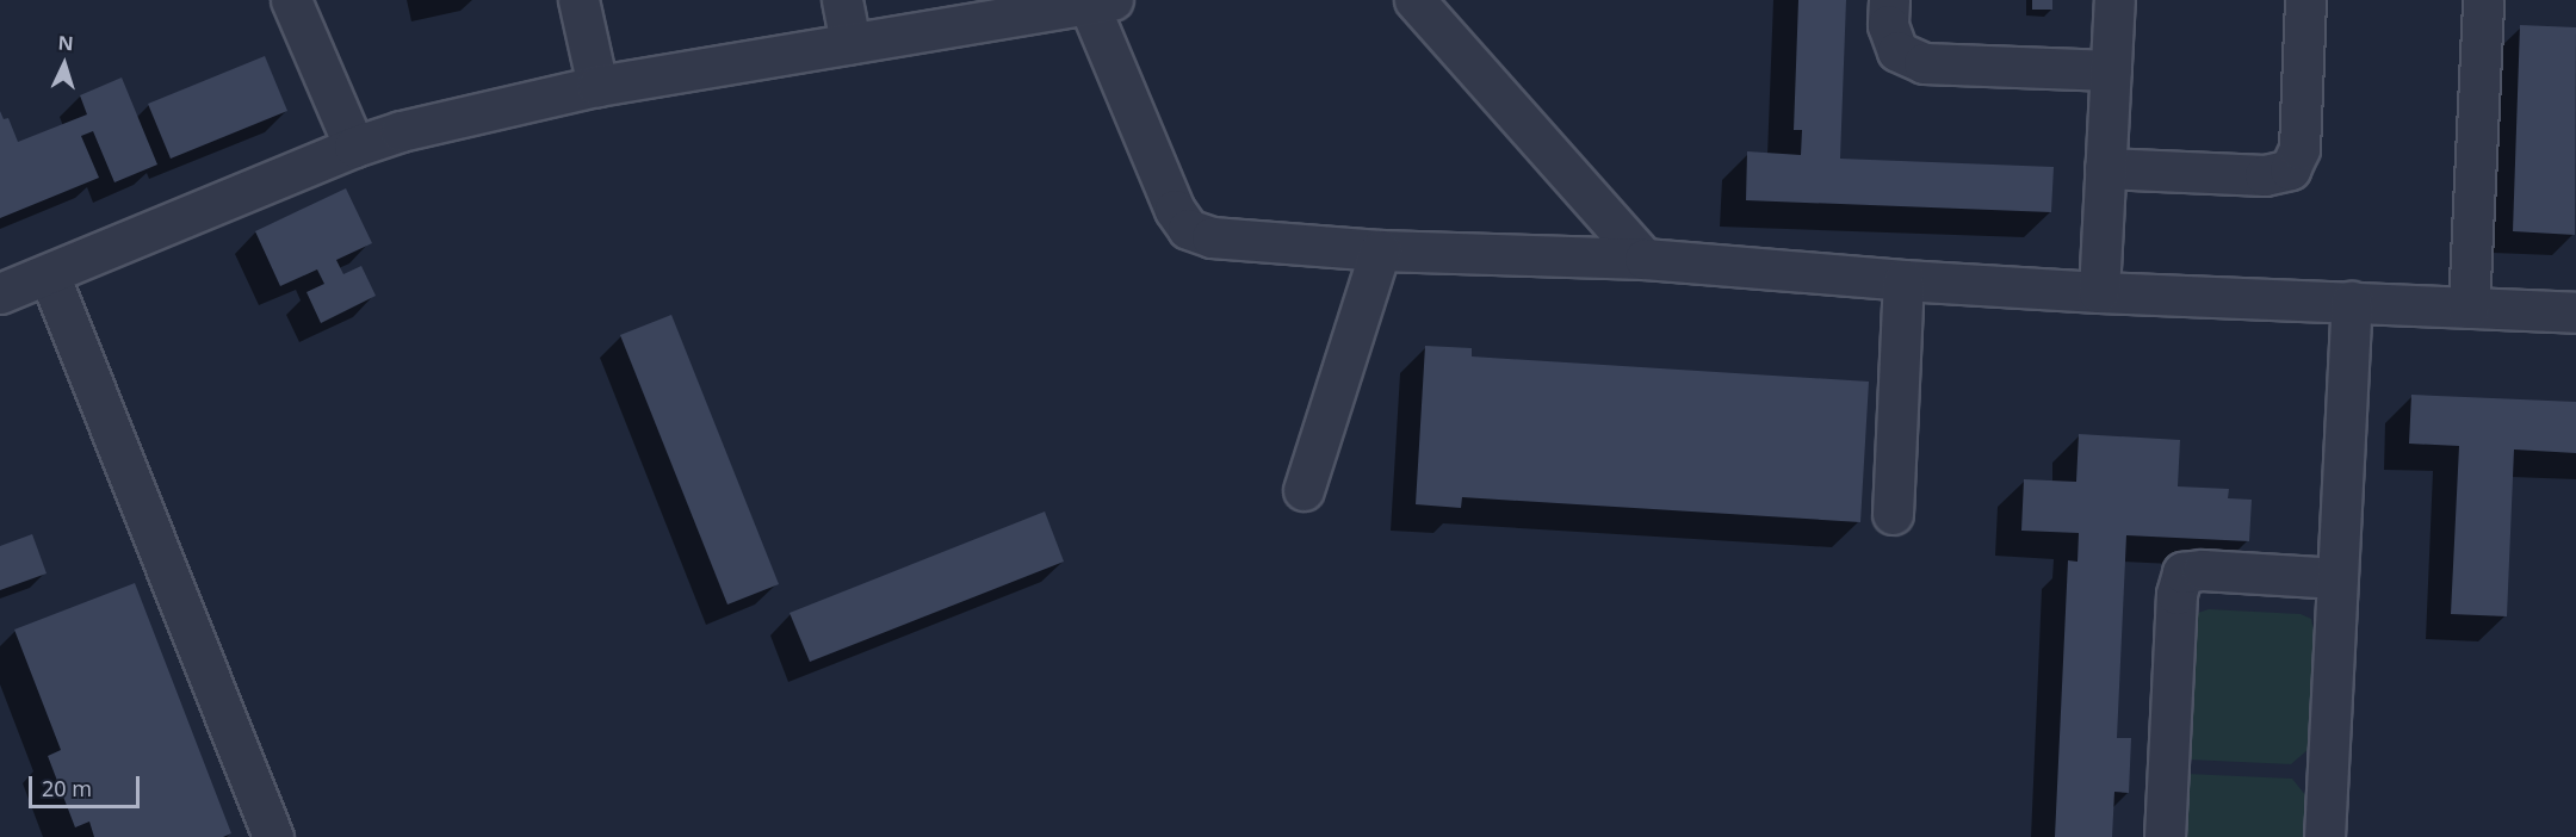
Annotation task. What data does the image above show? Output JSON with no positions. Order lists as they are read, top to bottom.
{
  "scale_bar": "20 m",
  "north": "top"
}
